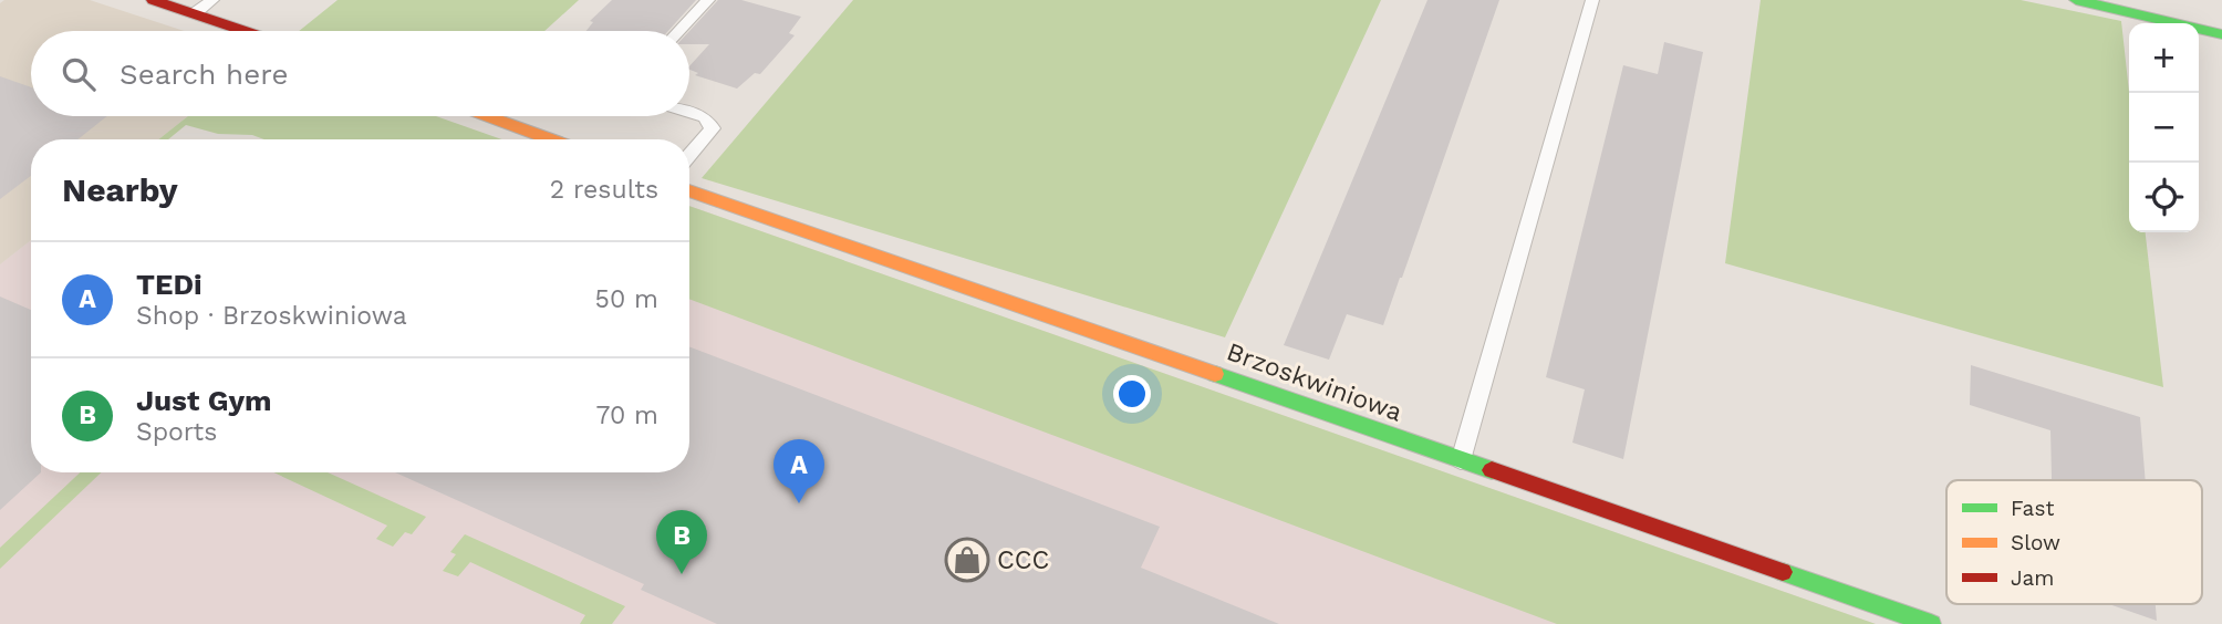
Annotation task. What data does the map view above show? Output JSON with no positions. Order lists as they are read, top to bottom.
{
  "streets": {
    "street": ["Brzoskwiniowa"]
  },
  "places": {
    "shop": ["CCC"]
  },
  "legend": ["Fast", "Slow", "Jam"],
  "page": {
    "map_buttons": ["+", "−"],
    "search": "Search here",
    "heading": ["Nearby", "2 results"],
    "list": [
      {
        "mark": "A",
        "name": "TEDi",
        "note": "Shop · Brzoskwiniowa",
        "value": "50 m"
      },
      {
        "mark": "B",
        "name": "Just Gym",
        "note": "Sports",
        "value": "70 m"
      }
    ],
    "pins": ["A", "B"]
  }
}
